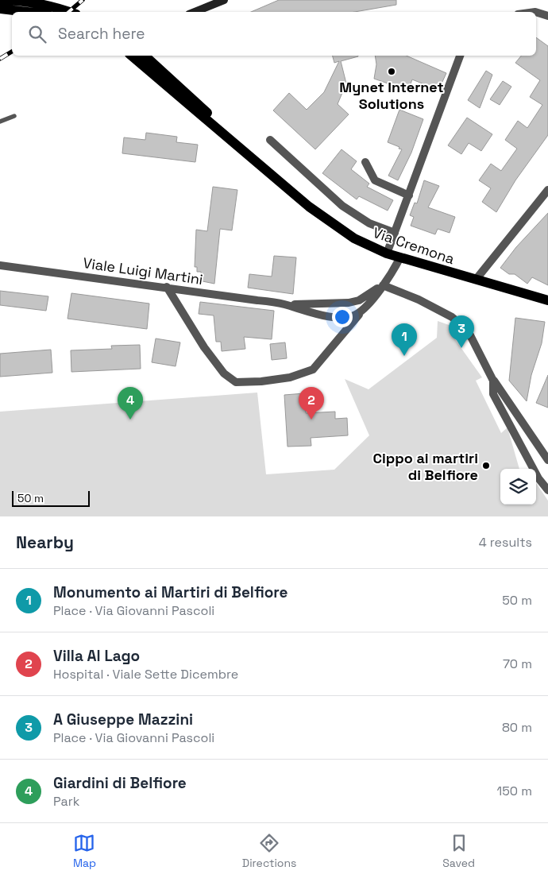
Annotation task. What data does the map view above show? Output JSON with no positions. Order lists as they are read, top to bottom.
{
  "streets": {
    "main road": ["Via Cremona"],
    "street": ["Viale Luigi Martini"]
  },
  "crossings": [
    ["Via Cremona", "Viale Luigi Martini"]
  ],
  "places": ["Mynet Internet Solutions", "Cippo ai martiri di Belfiore"],
  "scale_bar": "50 m",
  "page": {
    "search": "Search here",
    "pins": [
      "3",
      "1",
      "2",
      "4"
    ],
    "scale": "50 m",
    "heading": ["Nearby", "4 results"],
    "list": [
      {
        "mark": "1",
        "name": "Monumento ai Martiri di Belfiore",
        "note": "Place · Via Giovanni Pascoli",
        "value": "50 m"
      },
      {
        "mark": "2",
        "name": "Villa Al Lago",
        "note": "Hospital · Viale Sette Dicembre",
        "value": "70 m"
      },
      {
        "mark": "3",
        "name": "A Giuseppe Mazzini",
        "note": "Place · Via Giovanni Pascoli",
        "value": "80 m"
      },
      {
        "mark": "4",
        "name": "Giardini di Belfiore",
        "note": "Park",
        "value": "150 m"
      }
    ],
    "nav": ["Map", "Directions", "Saved"]
  }
}
